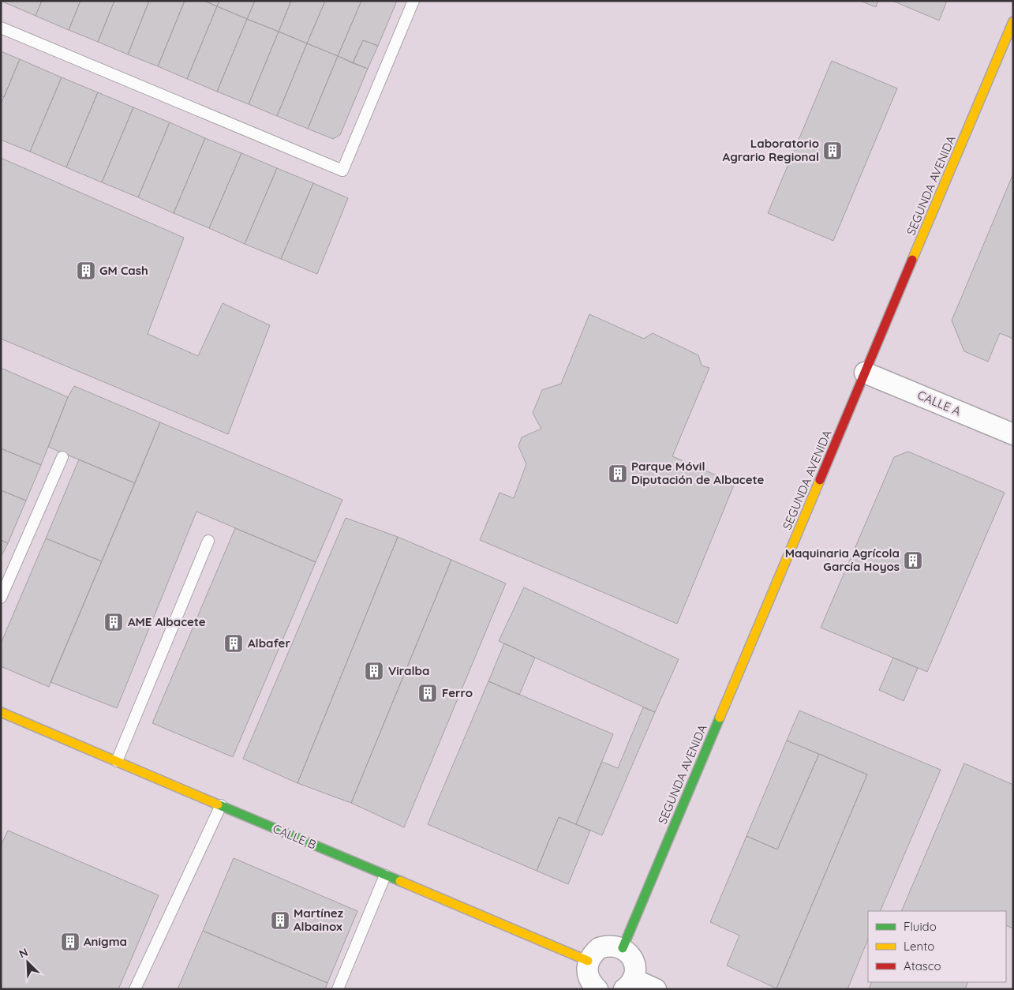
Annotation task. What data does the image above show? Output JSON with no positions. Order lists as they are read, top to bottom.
{
  "streets": {
    "street": ["SEGUNDA AVENIDA", "CALLE A", "CALLE B"]
  },
  "crossings": [
    ["SEGUNDA AVENIDA", "CALLE A"]
  ],
  "places": {
    "building": [
      "Laboratorio Agrario Regional",
      "GM Cash",
      "Parque Móvil Diputación de Albacete",
      "Maquinaria Agrícola García Hoyos",
      "AME Albacete",
      "Albafer",
      "Viralba",
      "Ferro",
      "Martínez Albainox",
      "Anigma"
    ]
  },
  "legend": ["Fluido", "Lento", "Atasco"],
  "north": "top left"
}
